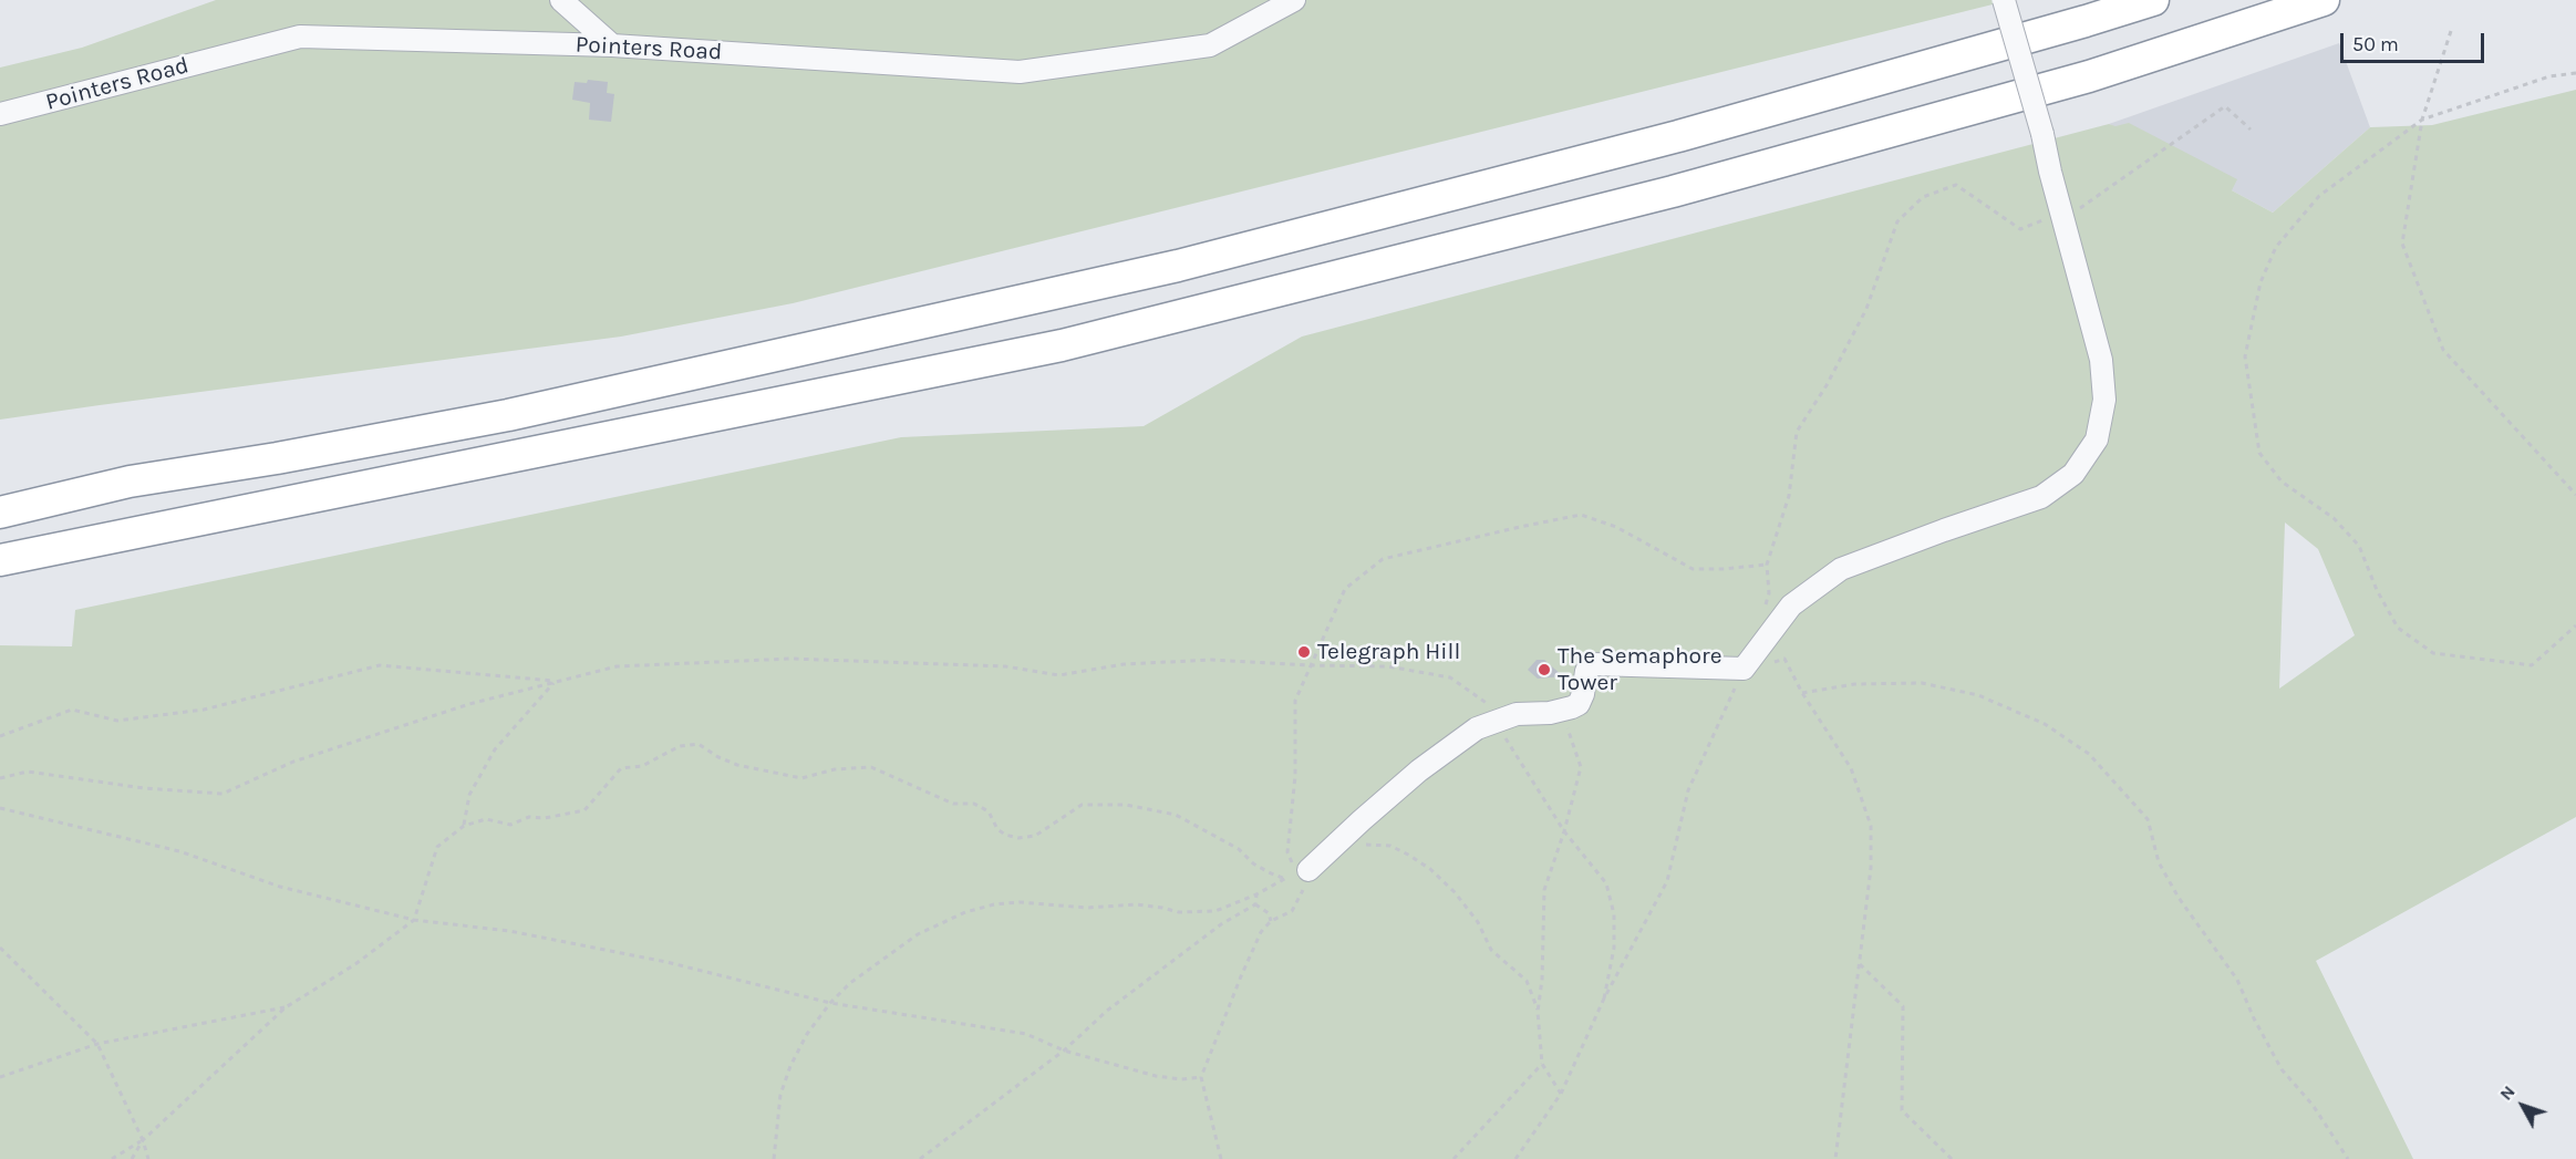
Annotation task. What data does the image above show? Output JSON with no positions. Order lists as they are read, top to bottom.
{
  "streets": {
    "street": ["Pointers Road"]
  },
  "places": ["Telegraph Hill", "The Semaphore Tower"],
  "scale_bar": "50 m",
  "north": "top left"
}
